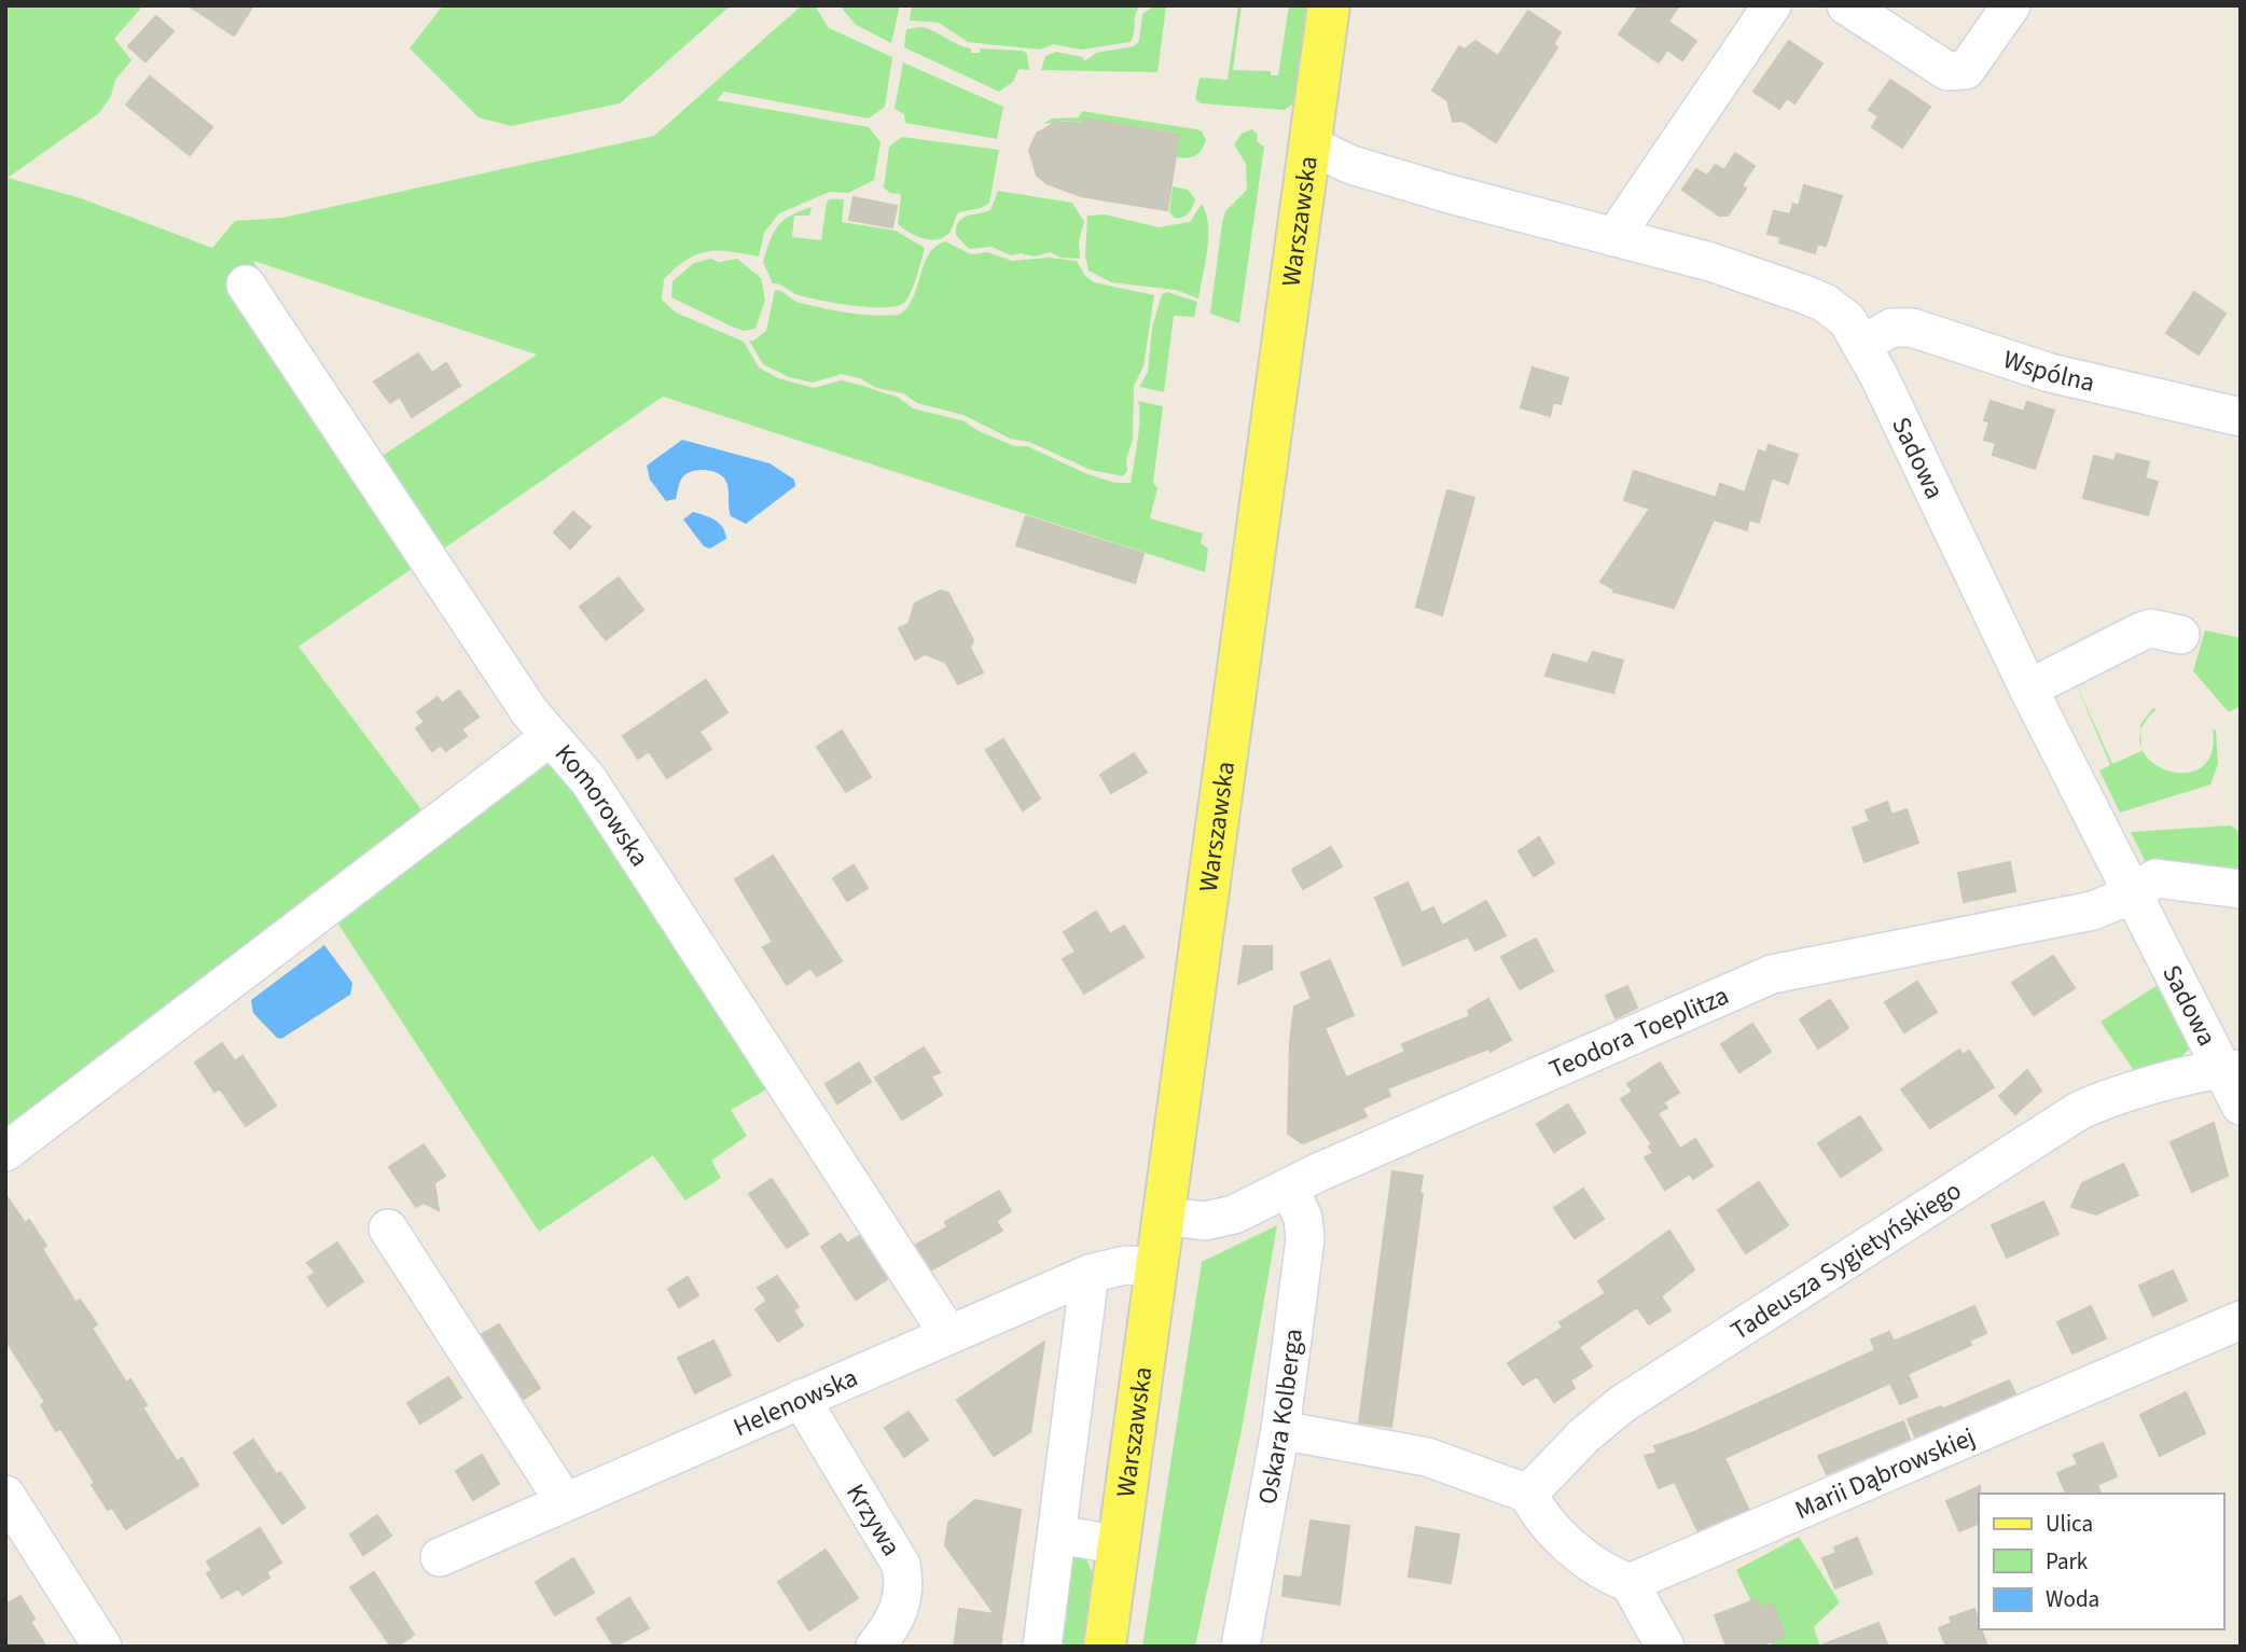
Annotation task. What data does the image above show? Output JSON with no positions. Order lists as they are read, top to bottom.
{
  "streets": {
    "main road": ["Warszawska"],
    "street": [
      "Wspólna",
      "Sadowa",
      "Komorowska",
      "Teodora Toeplitza",
      "Tadeusza Sygietyńskiego",
      "Helenowska",
      "Oskara Kolberga",
      "Marii Dąbrowskiej",
      "Krzywa"
    ]
  },
  "crossings": [
    ["Warszawska", "Sadowa"],
    ["Warszawska", "Teodora Toeplitza"],
    ["Warszawska", "Helenowska"],
    ["Wspólna", "Sadowa"],
    ["Sadowa", "Teodora Toeplitza"],
    ["Sadowa", "Tadeusza Sygietyńskiego"],
    ["Komorowska", "Helenowska"],
    ["Teodora Toeplitza", "Oskara Kolberga"],
    ["Helenowska", "Krzywa"]
  ],
  "legend": ["Ulica", "Park", "Woda"]
}
